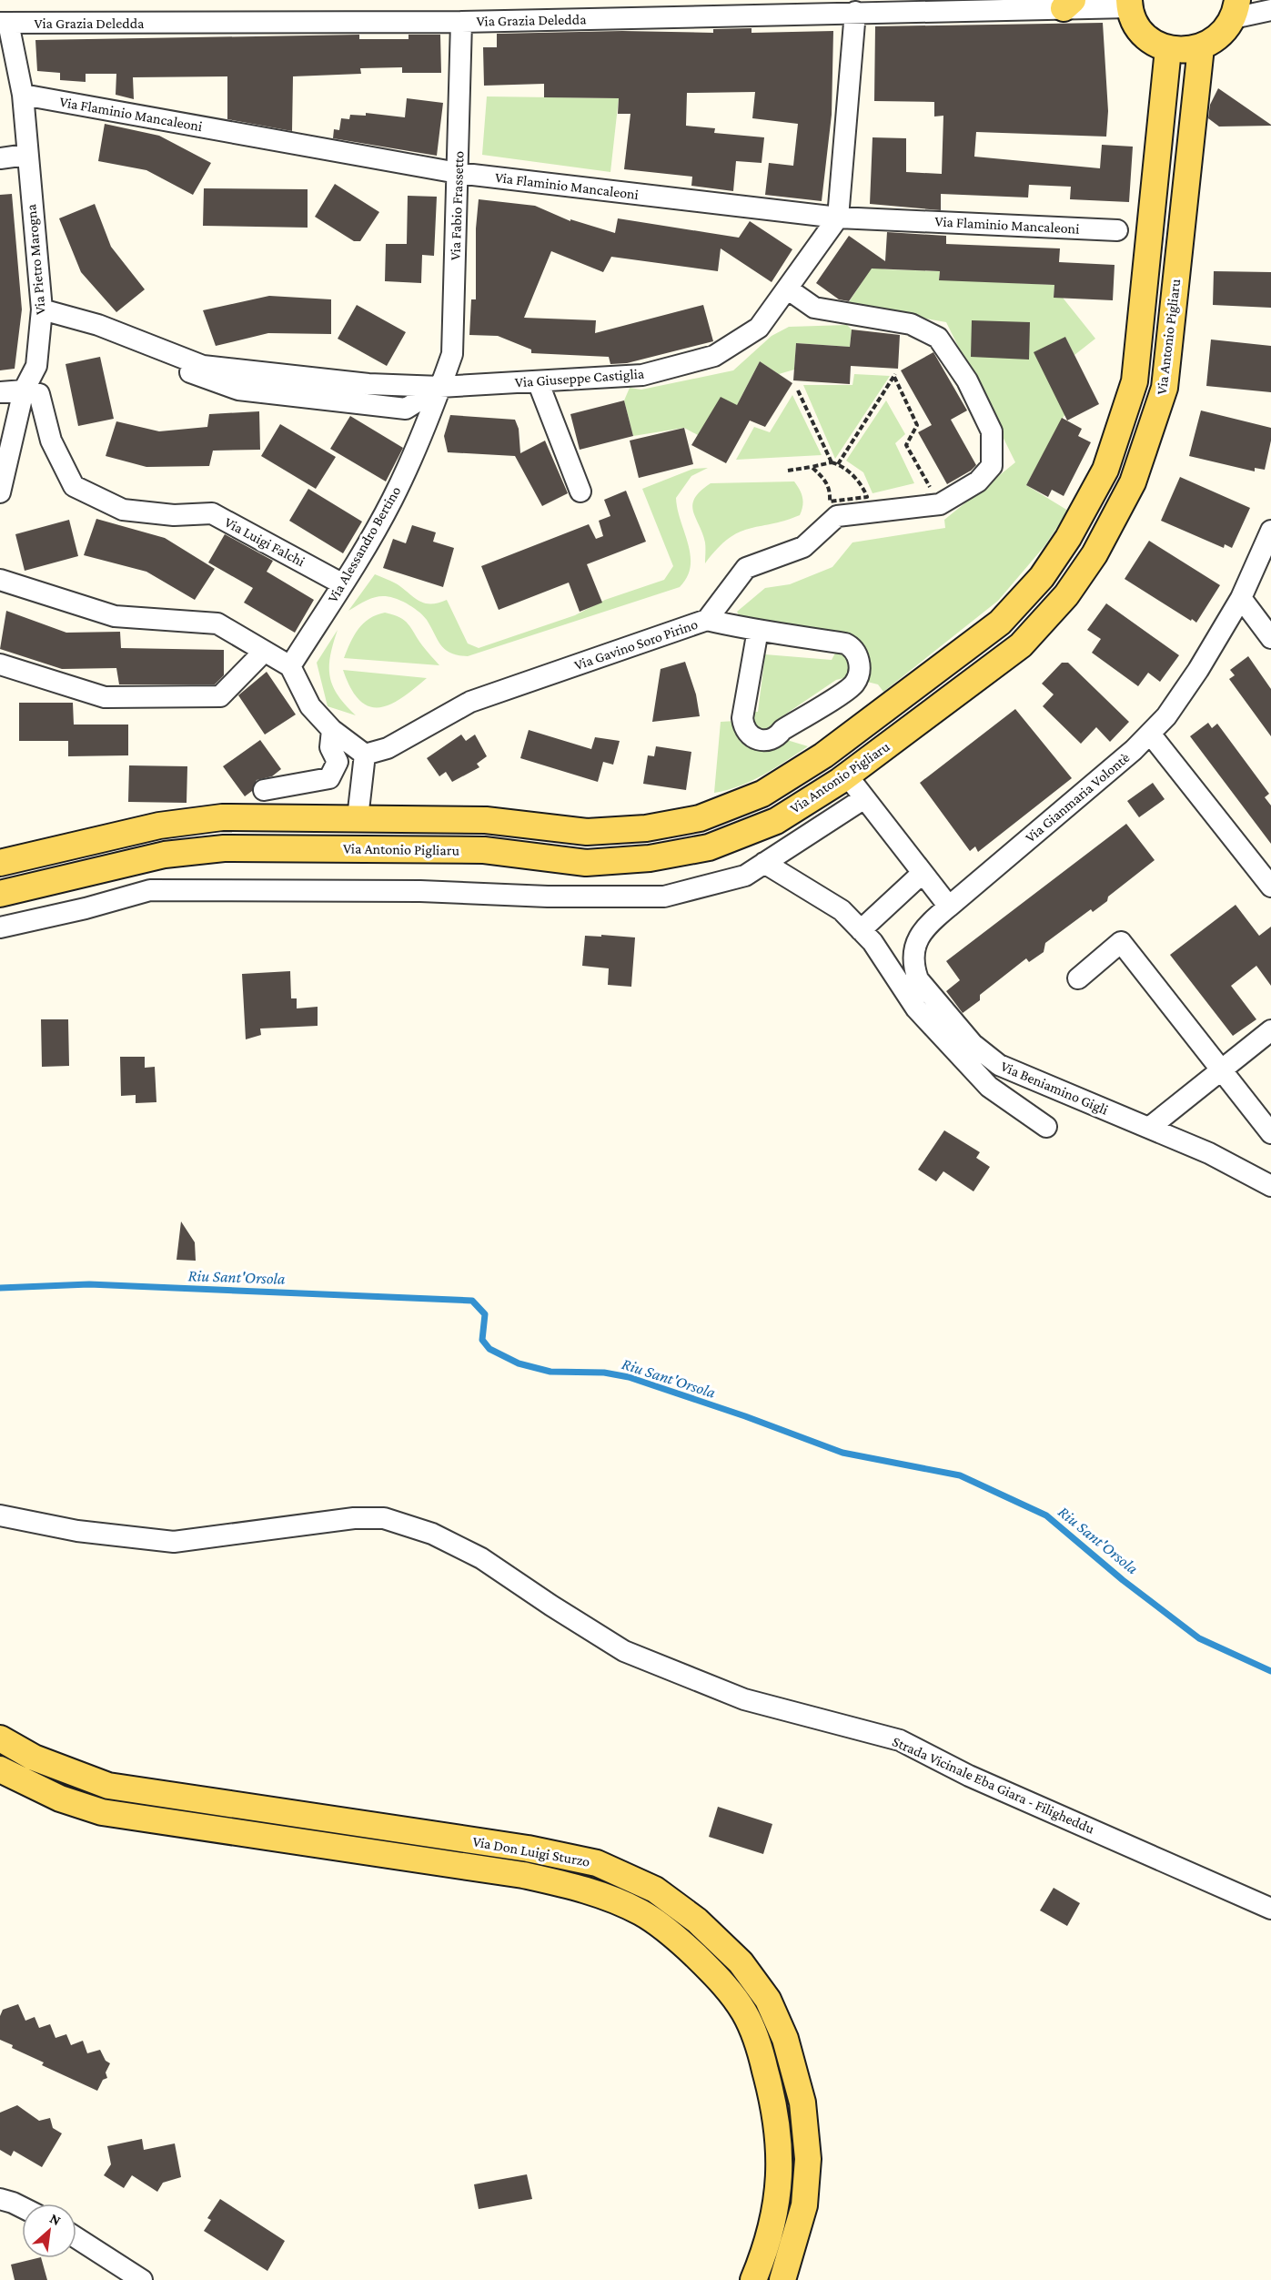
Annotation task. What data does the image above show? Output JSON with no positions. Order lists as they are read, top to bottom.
{
  "streets": {
    "main road": ["Via Antonio Pigliaru", "Via Don Luigi Sturzo"],
    "street": [
      "Via Grazia Deledda",
      "Via Flaminio Mancaleoni",
      "Via Fabio Frassetto",
      "Via Pietro Marogna",
      "Via Giuseppe Castiglia",
      "Via Luigi Falchi",
      "Via Alessandro Bertino",
      "Via Gavino Soro Pirino",
      "Via Gianmaria Volontè",
      "Via Beniamino Gigli",
      "Strada Vicinale Eba Giara - Filigheddu"
    ]
  },
  "crossings": [
    ["Via Grazia Deledda", "Via Fabio Frassetto"],
    ["Via Grazia Deledda", "Via Pietro Marogna"],
    ["Via Flaminio Mancaleoni", "Via Fabio Frassetto"],
    ["Via Flaminio Mancaleoni", "Via Pietro Marogna"],
    ["Via Flaminio Mancaleoni", "Via Giuseppe Castiglia"],
    ["Via Fabio Frassetto", "Via Giuseppe Castiglia"],
    ["Via Fabio Frassetto", "Via Alessandro Bertino"],
    ["Via Pietro Marogna", "Via Giuseppe Castiglia"],
    ["Via Pietro Marogna", "Via Luigi Falchi"],
    ["Via Giuseppe Castiglia", "Via Alessandro Bertino"],
    ["Via Giuseppe Castiglia", "Via Gavino Soro Pirino"],
    ["Via Luigi Falchi", "Via Alessandro Bertino"],
    ["Via Gianmaria Volontè", "Via Beniamino Gigli"]
  ],
  "water": ["Riu Sant'Orsola"],
  "north": "top right"
}
